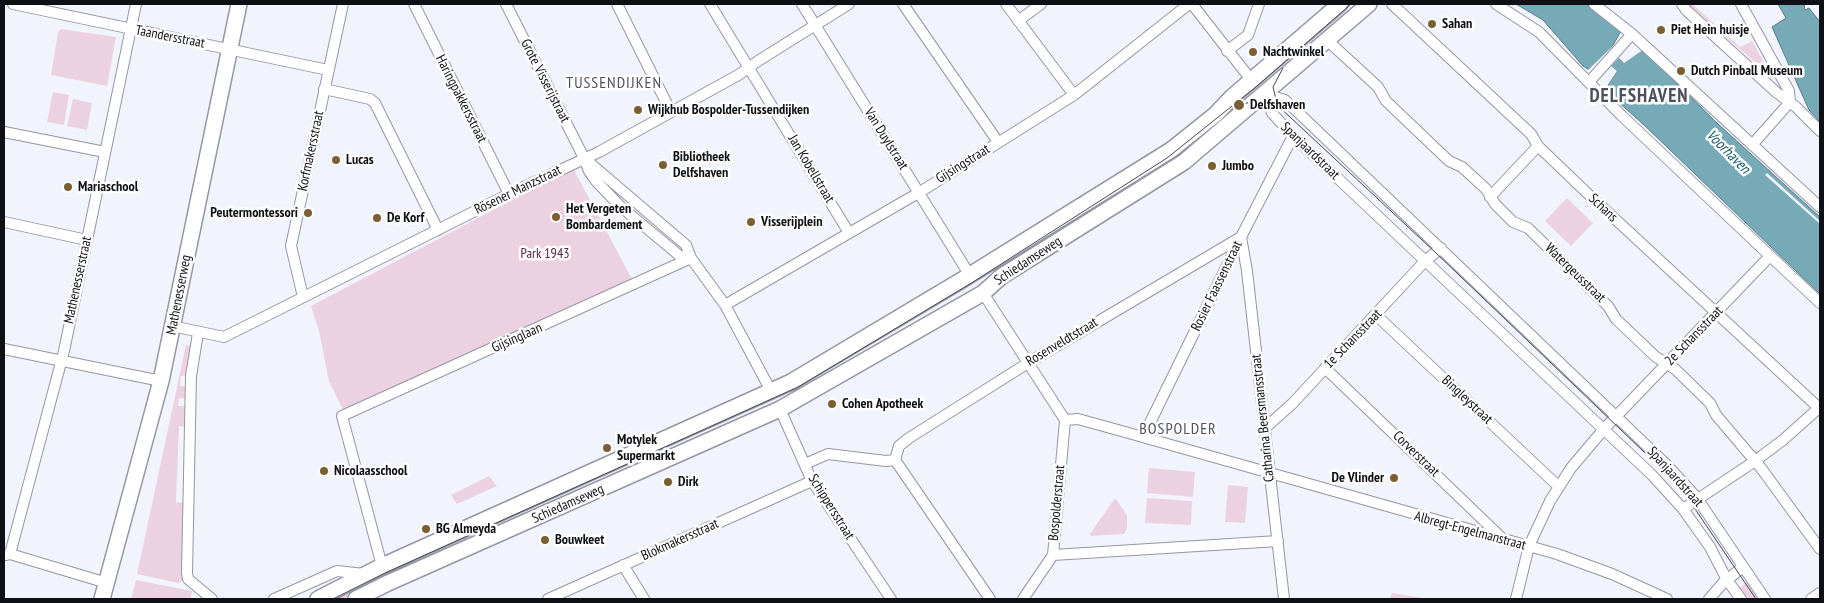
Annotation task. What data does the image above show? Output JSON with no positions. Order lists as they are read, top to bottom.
{
  "streets": {
    "street": [
      "Taandersstraat",
      "Grote Visserijstraat",
      "Haringpakkersstraat",
      "Van Duylstraat",
      "Korfmakersstraat",
      "Spanjaardstraat",
      "Gijsingstraat",
      "Jan Kobellstraat",
      "Rösener Manzstraat",
      "Schans",
      "Schiedamseweg",
      "Watergeusstraat",
      "Mathenesserstraat",
      "Rosier Faassenstraat",
      "Mathenesserweg",
      "2e Schansstraat",
      "Gijsinglaan",
      "1e Schansstraat",
      "Rosenveldtstraat",
      "Bingleystraat",
      "Catharina Beersmansstraat",
      "Corverstraat",
      "Bospolderstraat",
      "Schippersstraat",
      "Albregt-Engelmanstraat",
      "Blokmakersstraat"
    ]
  },
  "crossings": [
    ["Taandersstraat", "Korfmakersstraat"],
    ["Taandersstraat", "Mathenesserstraat"],
    ["Taandersstraat", "Mathenesserweg"],
    ["Grote Visserijstraat", "Gijsingstraat"],
    ["Grote Visserijstraat", "Rösener Manzstraat"],
    ["Grote Visserijstraat", "Schiedamseweg"],
    ["Grote Visserijstraat", "Gijsinglaan"],
    ["Haringpakkersstraat", "Rösener Manzstraat"],
    ["Van Duylstraat", "Gijsingstraat"],
    ["Van Duylstraat", "Rösener Manzstraat"],
    ["Van Duylstraat", "Schiedamseweg"],
    ["Korfmakersstraat", "Rösener Manzstraat"],
    ["Spanjaardstraat", "Schiedamseweg"],
    ["Spanjaardstraat", "Rosier Faassenstraat"],
    ["Spanjaardstraat", "2e Schansstraat"],
    ["Spanjaardstraat", "1e Schansstraat"],
    ["Gijsingstraat", "Jan Kobellstraat"],
    ["Jan Kobellstraat", "Rösener Manzstraat"],
    ["Rösener Manzstraat", "Mathenesserweg"],
    ["Schans", "2e Schansstraat"],
    ["Schiedamseweg", "Watergeusstraat"],
    ["Schiedamseweg", "Gijsinglaan"],
    ["Schiedamseweg", "Schippersstraat"],
    ["Watergeusstraat", "2e Schansstraat"],
    ["Rosier Faassenstraat", "Rosenveldtstraat"],
    ["Rosier Faassenstraat", "Catharina Beersmansstraat"],
    ["Rosier Faassenstraat", "Albregt-Engelmanstraat"],
    ["1e Schansstraat", "Bingleystraat"],
    ["1e Schansstraat", "Catharina Beersmansstraat"],
    ["1e Schansstraat", "Corverstraat"],
    ["Rosenveldtstraat", "Catharina Beersmansstraat"],
    ["Catharina Beersmansstraat", "Bospolderstraat"],
    ["Catharina Beersmansstraat", "Albregt-Engelmanstraat"],
    ["Corverstraat", "Albregt-Engelmanstraat"],
    ["Bospolderstraat", "Albregt-Engelmanstraat"],
    ["Schippersstraat", "Blokmakersstraat"]
  ],
  "districts": ["TUSSENDIJKEN", "DELFSHAVEN", "BOSPOLDER"],
  "water": ["Voorhaven"],
  "parks": ["Park 1943"],
  "places": [
    "Sahan",
    "Piet Hein huisje",
    "Nachtwinkel",
    "Dutch Pinball Museum",
    "Delfshaven",
    "Wijkhub Bospolder-Tussendijken",
    "Lucas",
    "Bibliotheek Delfshaven",
    "Jumbo",
    "Mariaschool",
    "Peutermontessori",
    "Het Vergeten Bombardement",
    "De Korf",
    "Visserijplein",
    "Cohen Apotheek",
    "Motylek Supermarkt",
    "Nicolaasschool",
    "De Vlinder",
    "Dirk",
    "BG Almeyda",
    "Bouwkeet"
  ]
}
